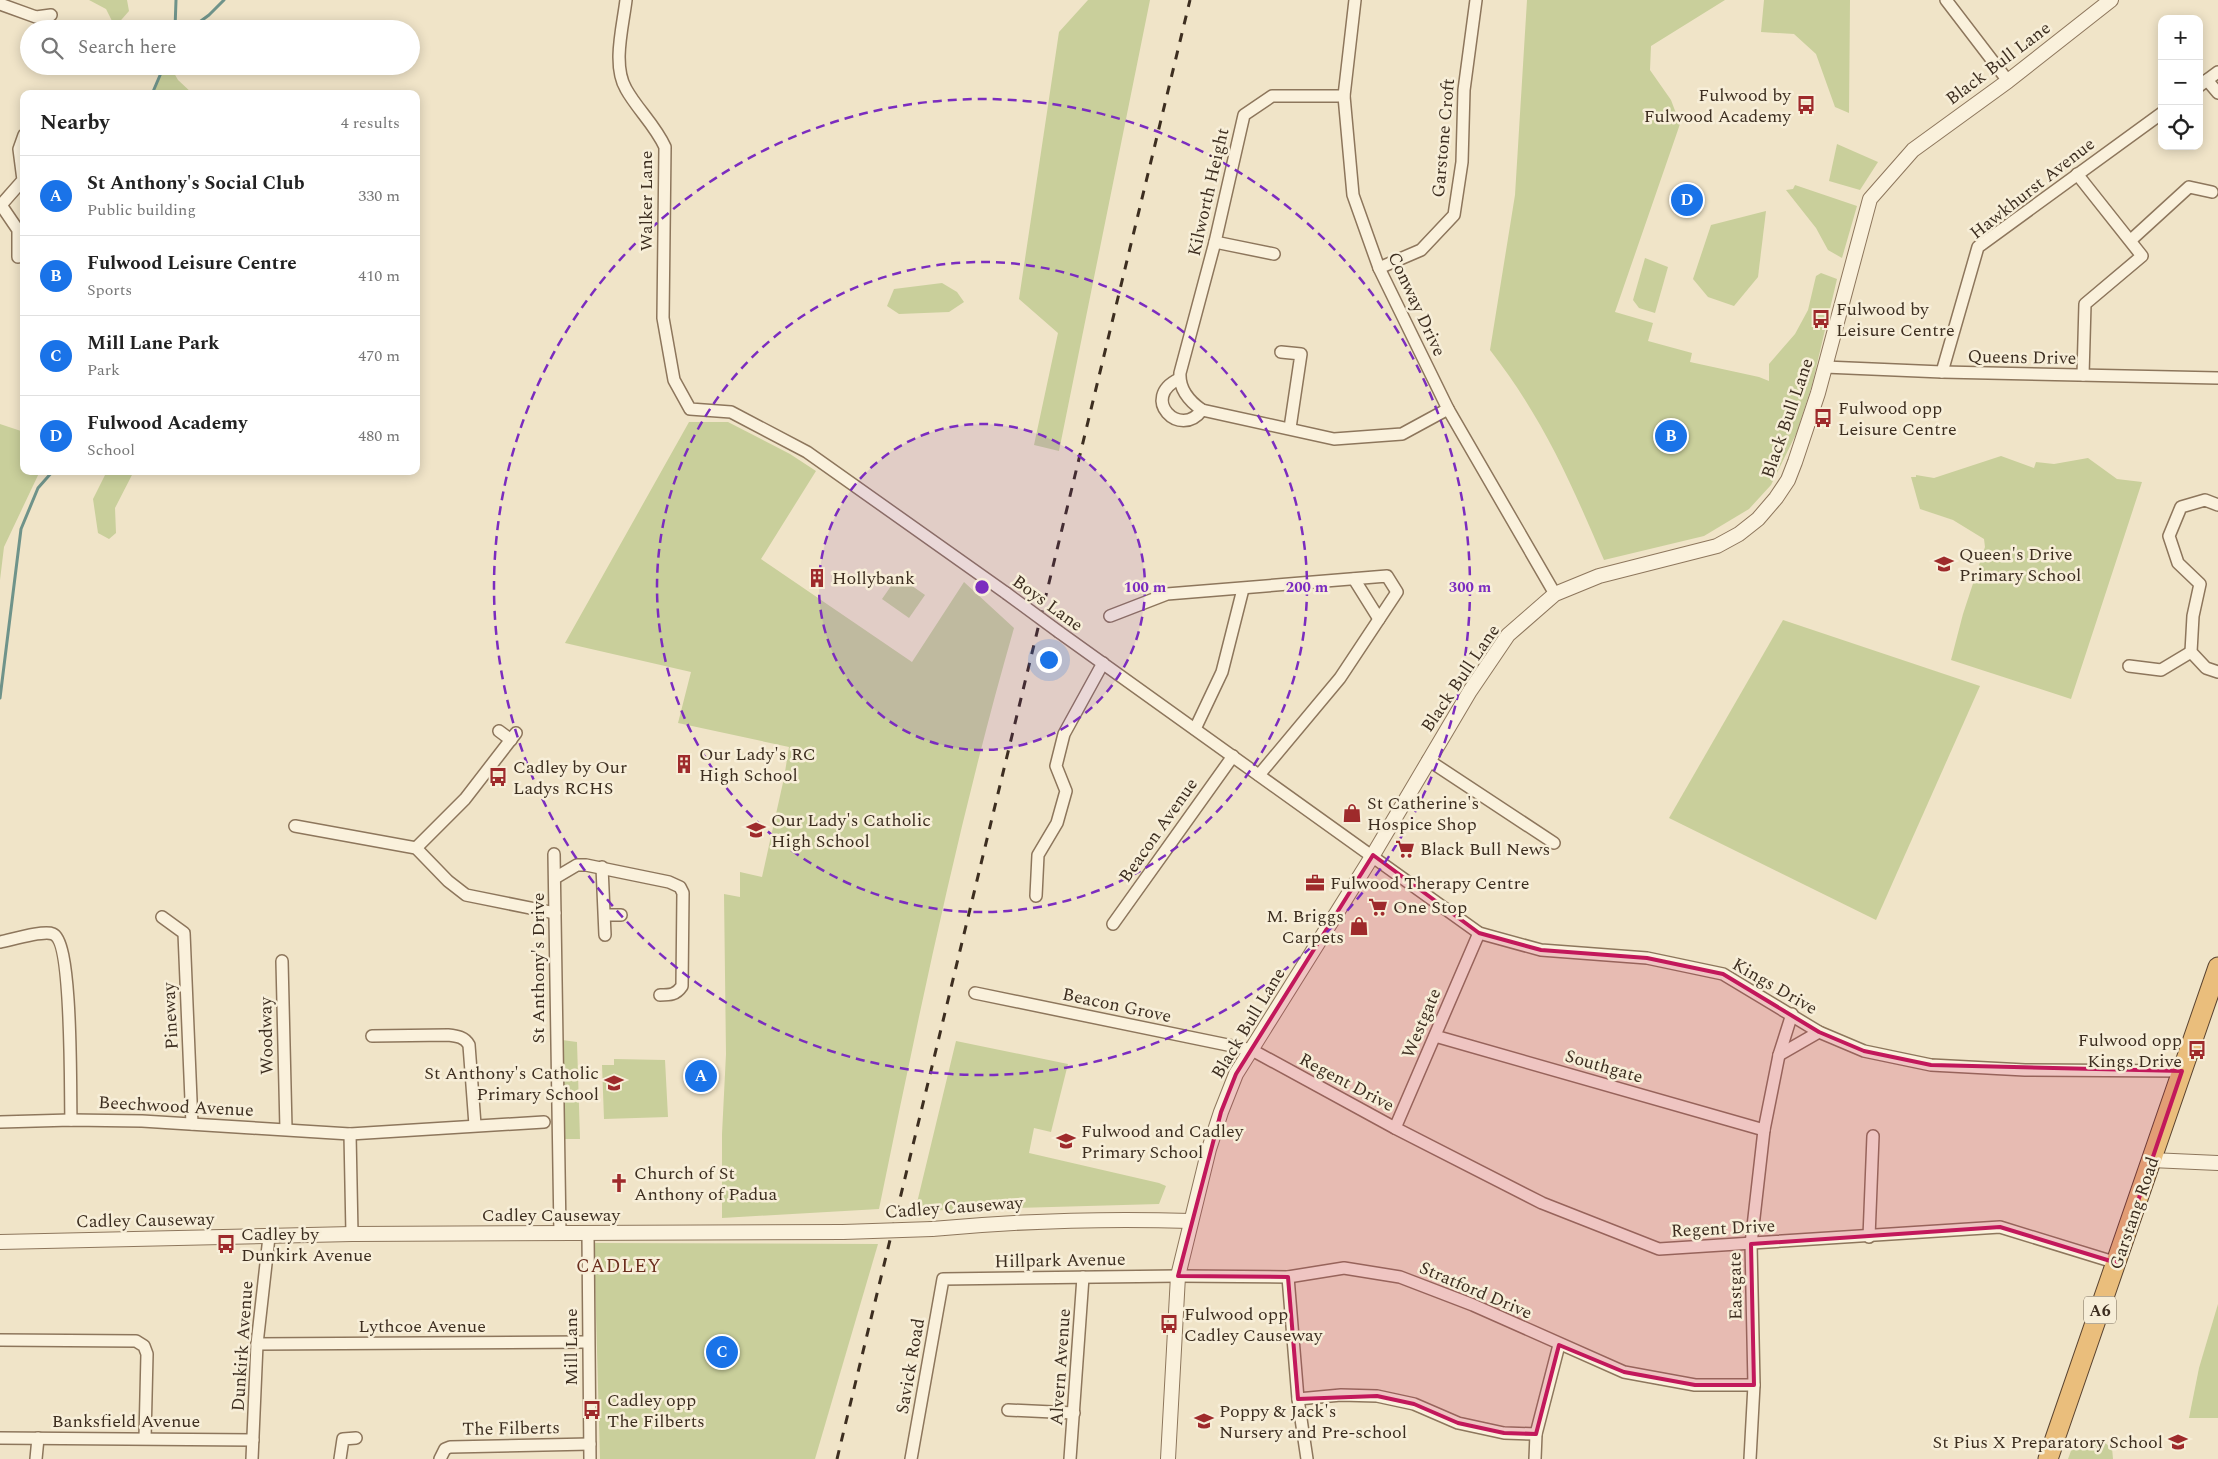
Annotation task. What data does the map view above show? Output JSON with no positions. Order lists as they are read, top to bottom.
{
  "streets": {
    "highway": ["Garstang Road", "A6"],
    "street": [
      "Black Bull Lane",
      "Garstone Croft",
      "Hawkhurst Avenue",
      "Kilworth Height",
      "Walker Lane",
      "Conway Drive",
      "Queens Drive",
      "Boys Lane",
      "Beacon Avenue",
      "St Anthony's Drive",
      "Kings Drive",
      "Beacon Grove",
      "Pineway",
      "Westgate",
      "Woodway",
      "Southgate",
      "Regent Drive",
      "Beechwood Avenue",
      "Cadley Causeway",
      "Hillpark Avenue",
      "Eastgate",
      "Stratford Drive",
      "Lythcoe Avenue",
      "Dunkirk Avenue",
      "Mill Lane",
      "Savick Road",
      "Alvern Avenue",
      "Banksfield Avenue",
      "The Filberts"
    ]
  },
  "crossings": [
    ["Black Bull Lane", "Conway Drive"],
    ["Black Bull Lane", "Queens Drive"],
    ["Black Bull Lane", "Boys Lane"],
    ["Black Bull Lane", "Kings Drive"],
    ["Black Bull Lane", "Beacon Grove"],
    ["Black Bull Lane", "Regent Drive"],
    ["Black Bull Lane", "Cadley Causeway"],
    ["Black Bull Lane", "Hillpark Avenue"],
    ["Black Bull Lane", "Stratford Drive"],
    ["Garstone Croft", "Conway Drive"],
    ["Hawkhurst Avenue", "Queens Drive"],
    ["Kilworth Height", "Conway Drive"],
    ["Walker Lane", "Boys Lane"],
    ["Boys Lane", "Beacon Avenue"],
    ["Boys Lane", "Kings Drive"],
    ["St Anthony's Drive", "Cadley Causeway"],
    ["Kings Drive", "Westgate"],
    ["Kings Drive", "Garstang Road"],
    ["Kings Drive", "Eastgate"],
    ["Beacon Grove", "Regent Drive"],
    ["Pineway", "Beechwood Avenue"],
    ["Westgate", "Southgate"],
    ["Westgate", "Regent Drive"],
    ["Woodway", "Beechwood Avenue"],
    ["Southgate", "Eastgate"],
    ["Regent Drive", "Garstang Road"],
    ["Regent Drive", "Eastgate"],
    ["Cadley Causeway", "Dunkirk Avenue"],
    ["Cadley Causeway", "Mill Lane"],
    ["Hillpark Avenue", "Stratford Drive"],
    ["Hillpark Avenue", "Savick Road"],
    ["Hillpark Avenue", "Alvern Avenue"],
    ["Eastgate", "Stratford Drive"],
    ["Lythcoe Avenue", "Dunkirk Avenue"],
    ["Lythcoe Avenue", "Mill Lane"],
    ["Dunkirk Avenue", "Banksfield Avenue"],
    ["Mill Lane", "The Filberts"]
  ],
  "districts": ["CADLEY"],
  "places": {
    "bus stop": [
      "Fulwood by Fulwood Academy",
      "Fulwood by Leisure Centre",
      "Fulwood opp Leisure Centre",
      "Cadley by Our Ladys RCHS",
      "Fulwood opp Kings Drive",
      "Cadley by Dunkirk Avenue",
      "Fulwood opp Cadley Causeway",
      "Cadley opp The Filberts"
    ],
    "school or university": [
      "Queen's Drive Primary School",
      "Our Lady's Catholic High School",
      "St Anthony's Catholic Primary School",
      "Fulwood and Cadley Primary School",
      "Poppy & Jack's Nursery and Pre-school",
      "St Pius X Preparatory School"
    ],
    "building": ["Hollybank", "Our Lady's RC High School"],
    "shop": ["St Catherine's Hospice Shop", "M. Briggs Carpets"],
    "supermarket": ["Black Bull News", "One Stop"],
    "office": ["Fulwood Therapy Centre"],
    "church": ["Church of St Anthony of Padua"]
  },
  "page": {
    "map_buttons": ["+", "−"],
    "search": "Search here",
    "heading": ["Nearby", "4 results"],
    "list": [
      {
        "mark": "A",
        "name": "St Anthony's Social Club",
        "note": "Public building",
        "value": "330 m"
      },
      {
        "mark": "B",
        "name": "Fulwood Leisure Centre",
        "note": "Sports",
        "value": "410 m"
      },
      {
        "mark": "C",
        "name": "Mill Lane Park",
        "note": "Park",
        "value": "470 m"
      },
      {
        "mark": "D",
        "name": "Fulwood Academy",
        "note": "School",
        "value": "480 m"
      }
    ],
    "pins": [
      "D",
      "B",
      "A",
      "C"
    ]
  },
  "rings": ["100 m", "200 m", "300 m"]
}
